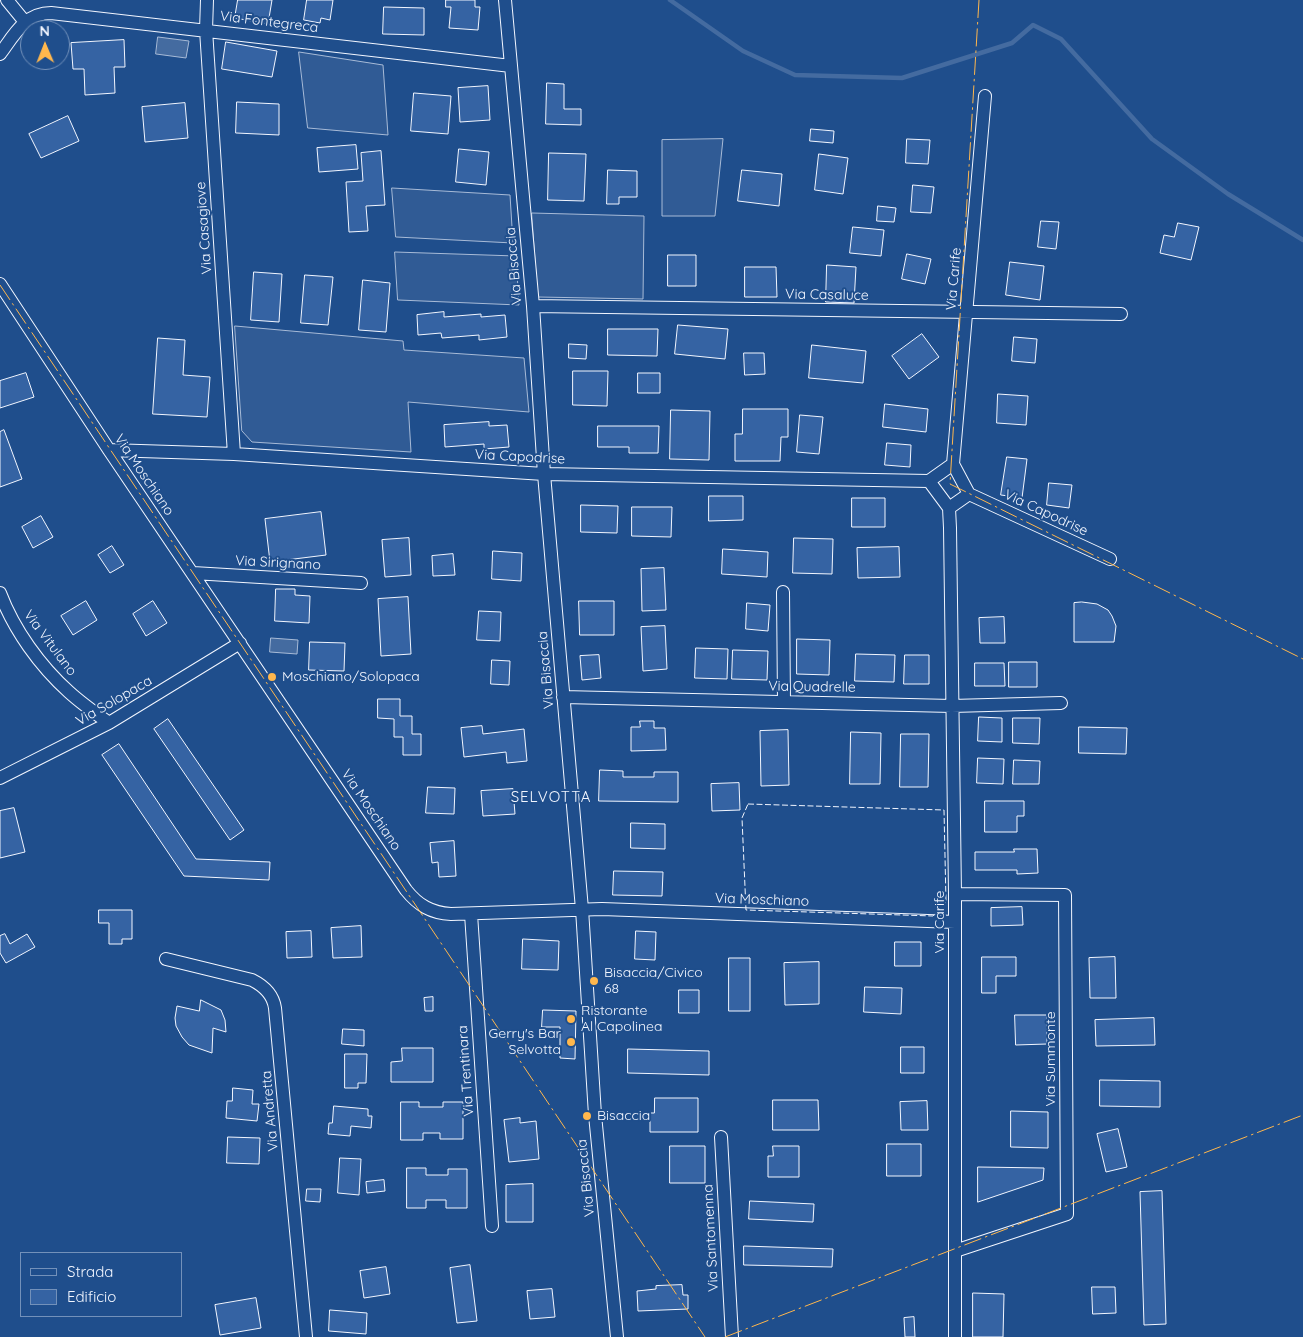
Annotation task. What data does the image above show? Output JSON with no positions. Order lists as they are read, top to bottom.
{
  "streets": {
    "street": [
      "Via Fontegreca",
      "Via Casagiove",
      "Via Bisaccia",
      "Via Carife",
      "Via Casaluce",
      "Via Capodrise",
      "Via Moschiano",
      "Via Sirignano",
      "Via Vitulano",
      "Via Quadrelle",
      "Via Solopaca",
      "Via Summonte",
      "Via Trentinara",
      "Via Andretta",
      "Via Santomenna"
    ]
  },
  "crossings": [
    ["Via Fontegreca", "Via Casagiove"],
    ["Via Fontegreca", "Via Bisaccia"],
    ["Via Casagiove", "Via Capodrise"],
    ["Via Bisaccia", "Via Casaluce"],
    ["Via Bisaccia", "Via Capodrise"],
    ["Via Bisaccia", "Via Moschiano"],
    ["Via Bisaccia", "Via Quadrelle"],
    ["Via Carife", "Via Casaluce"],
    ["Via Carife", "Via Moschiano"],
    ["Via Carife", "Via Quadrelle"],
    ["Via Carife", "Via Summonte"],
    ["Via Capodrise", "Via Moschiano"],
    ["Via Moschiano", "Via Sirignano"],
    ["Via Moschiano", "Via Solopaca"],
    ["Via Moschiano", "Via Trentinara"],
    ["Via Vitulano", "Via Solopaca"]
  ],
  "districts": ["SELVOTTA"],
  "places": [
    "Moschiano/Solopaca",
    "Bisaccia/Civico 68",
    "Ristorante Al Capolinea",
    "Gerry's Bar Selvotta",
    "Bisaccia"
  ],
  "legend": ["Strada", "Edificio"],
  "north": "top"
}
